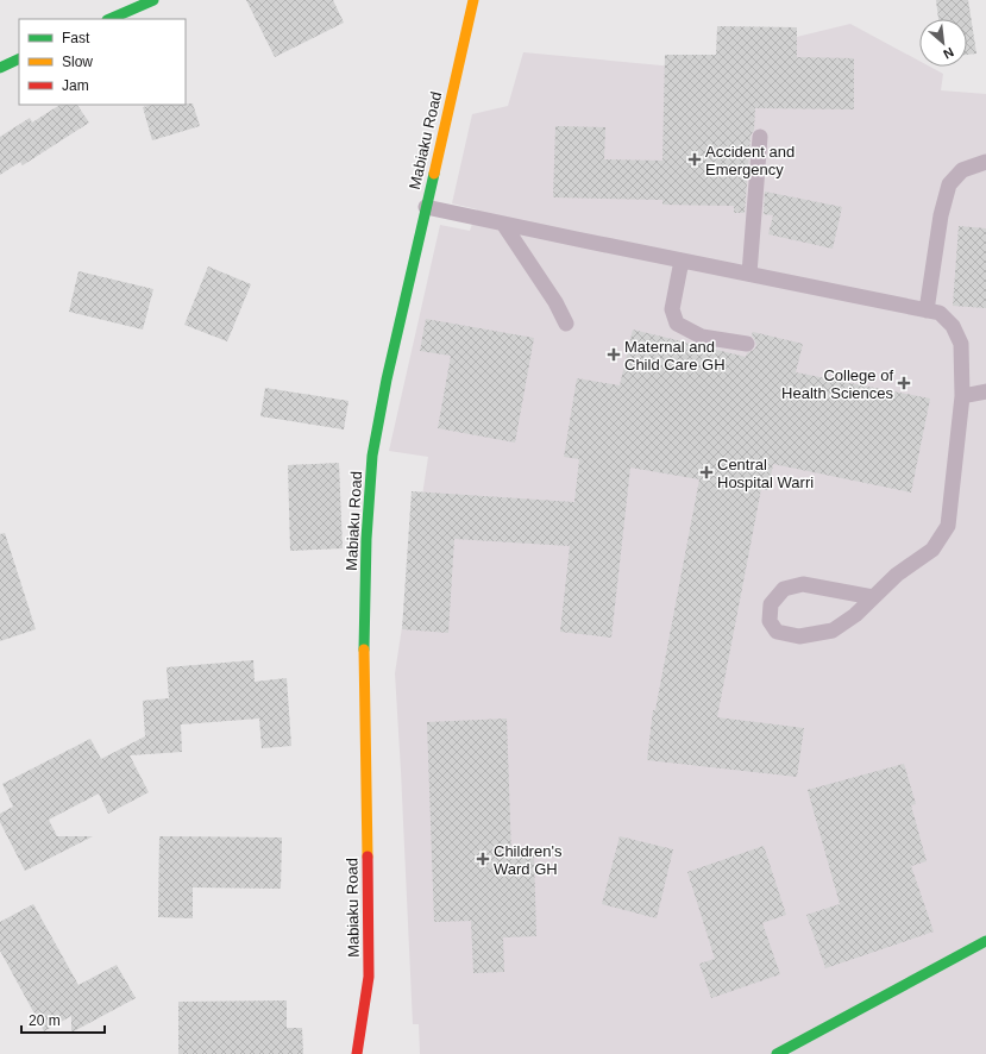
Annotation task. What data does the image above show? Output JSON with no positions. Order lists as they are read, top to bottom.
{
  "streets": {
    "street": ["Mabiaku Road"]
  },
  "places": {
    "health": [
      "Accident and Emergency",
      "Maternal and Child Care GH",
      "College of Health Sciences",
      "Central Hospital Warri",
      "Children's Ward GH"
    ]
  },
  "legend": ["Fast", "Slow", "Jam"],
  "scale_bar": "20 m",
  "north": "bottom right"
}
